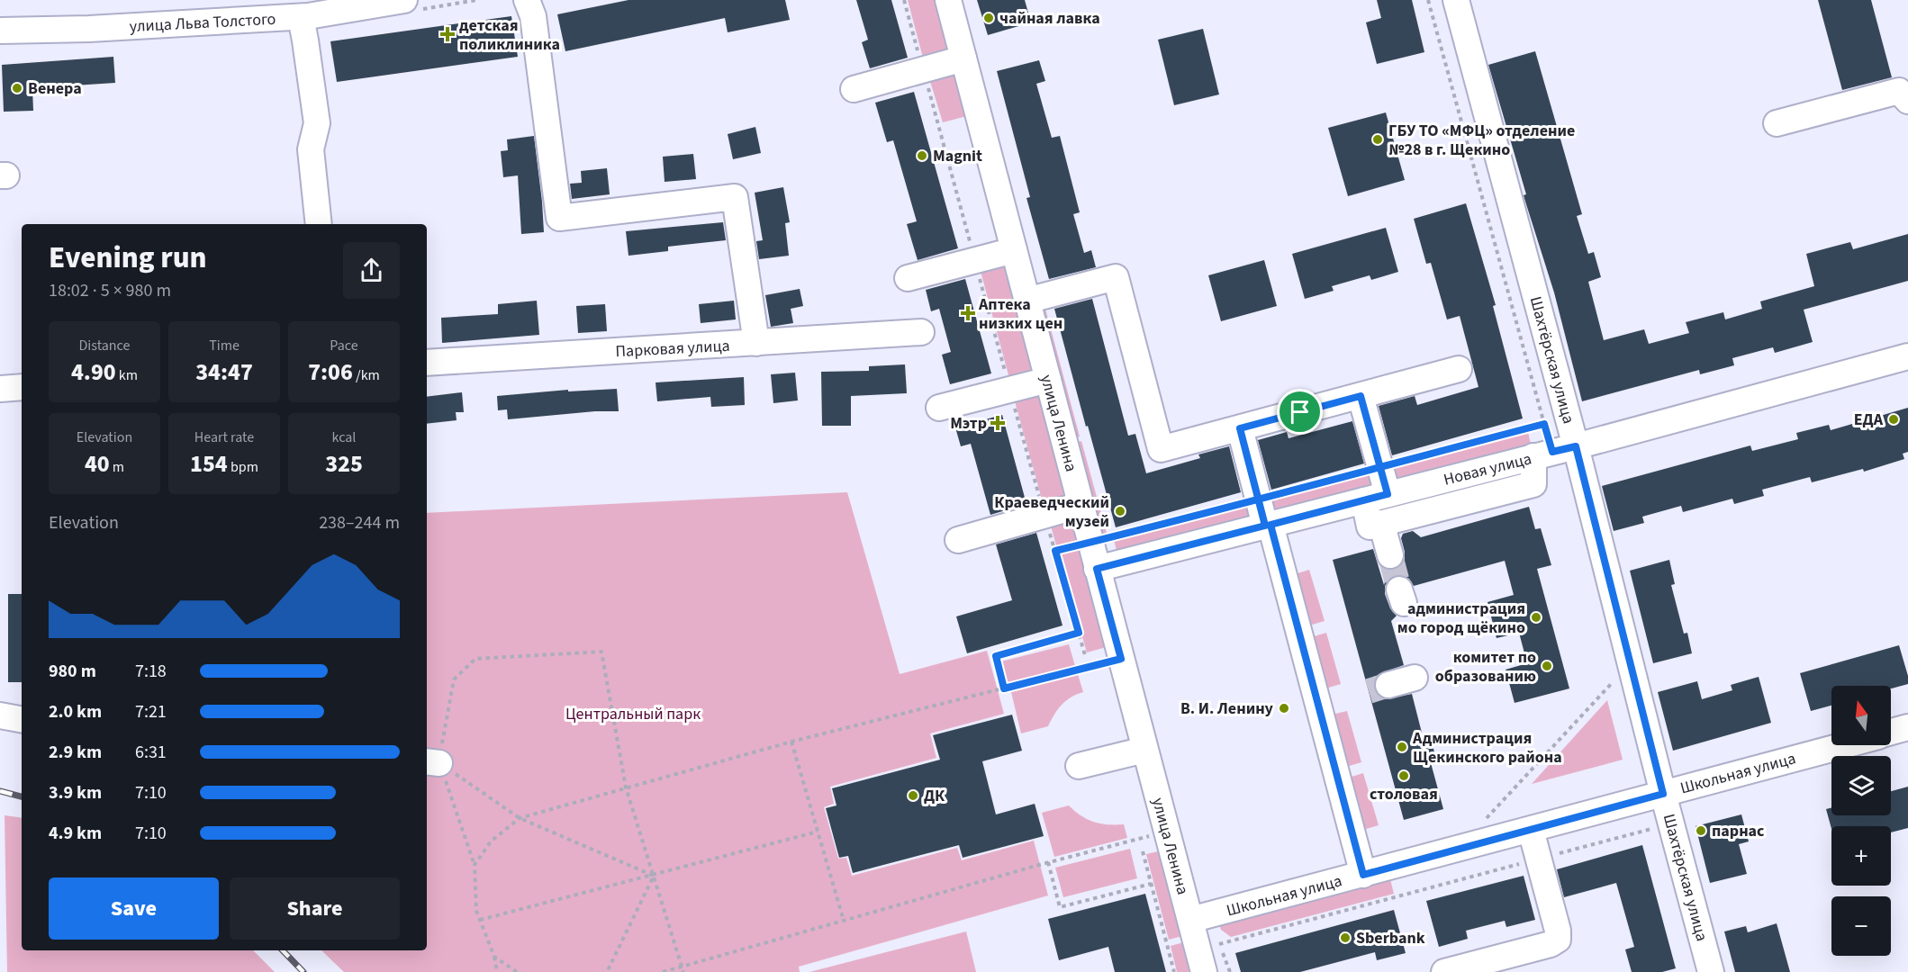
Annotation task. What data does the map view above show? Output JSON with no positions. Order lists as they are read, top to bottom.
{
  "streets": {
    "street": [
      "улица Льва Толстого",
      "Парковая улица",
      "Шахтёрская улица",
      "улица Ленина",
      "Новая улица",
      "Школьная улица"
    ]
  },
  "crossings": [
    ["Шахтёрская улица", "Новая улица"],
    ["Шахтёрская улица", "Школьная улица"],
    ["улица Ленина", "Новая улица"],
    ["улица Ленина", "Школьная улица"]
  ],
  "parks": ["Центральный парк"],
  "places": {
    "other": [
      "чайная лавка",
      "Венера",
      "ГБУ ТО «МФЦ» отделение №28 в г. Щекино",
      "Magnit",
      "ЕДА",
      "Краеведческий музей",
      "администрация мо город щёкино",
      "комитет по образованию",
      "В. И. Ленину",
      "Администрация Щекинского района",
      "столовая",
      "ДК",
      "парнас",
      "Sberbank"
    ],
    "health": ["детская поликлиника", "Аптека низких цен", "Мэтр"]
  },
  "north": "top",
  "page": {
    "heading": ["Evening run", "18:02 · 5 × 980 m"],
    "stats": [
      ["Distance", "4.90 km"],
      ["Time", "34:47"],
      ["Pace", "7:06 /km"],
      ["Elevation", "40 m"],
      ["Heart rate", "154 bpm"],
      ["kcal", "325"]
    ],
    "chart": ["Elevation", "238–244 m"],
    "list": [
      {
        "name": "980 m",
        "note": "7:18"
      },
      {
        "name": "2.0 km",
        "note": "7:21"
      },
      {
        "name": "2.9 km",
        "note": "6:31"
      },
      {
        "name": "3.9 km",
        "note": "7:10"
      },
      {
        "name": "4.9 km",
        "note": "7:10"
      }
    ],
    "map_buttons": ["+", "−"],
    "buttons": ["Save", "Share"]
  }
}
